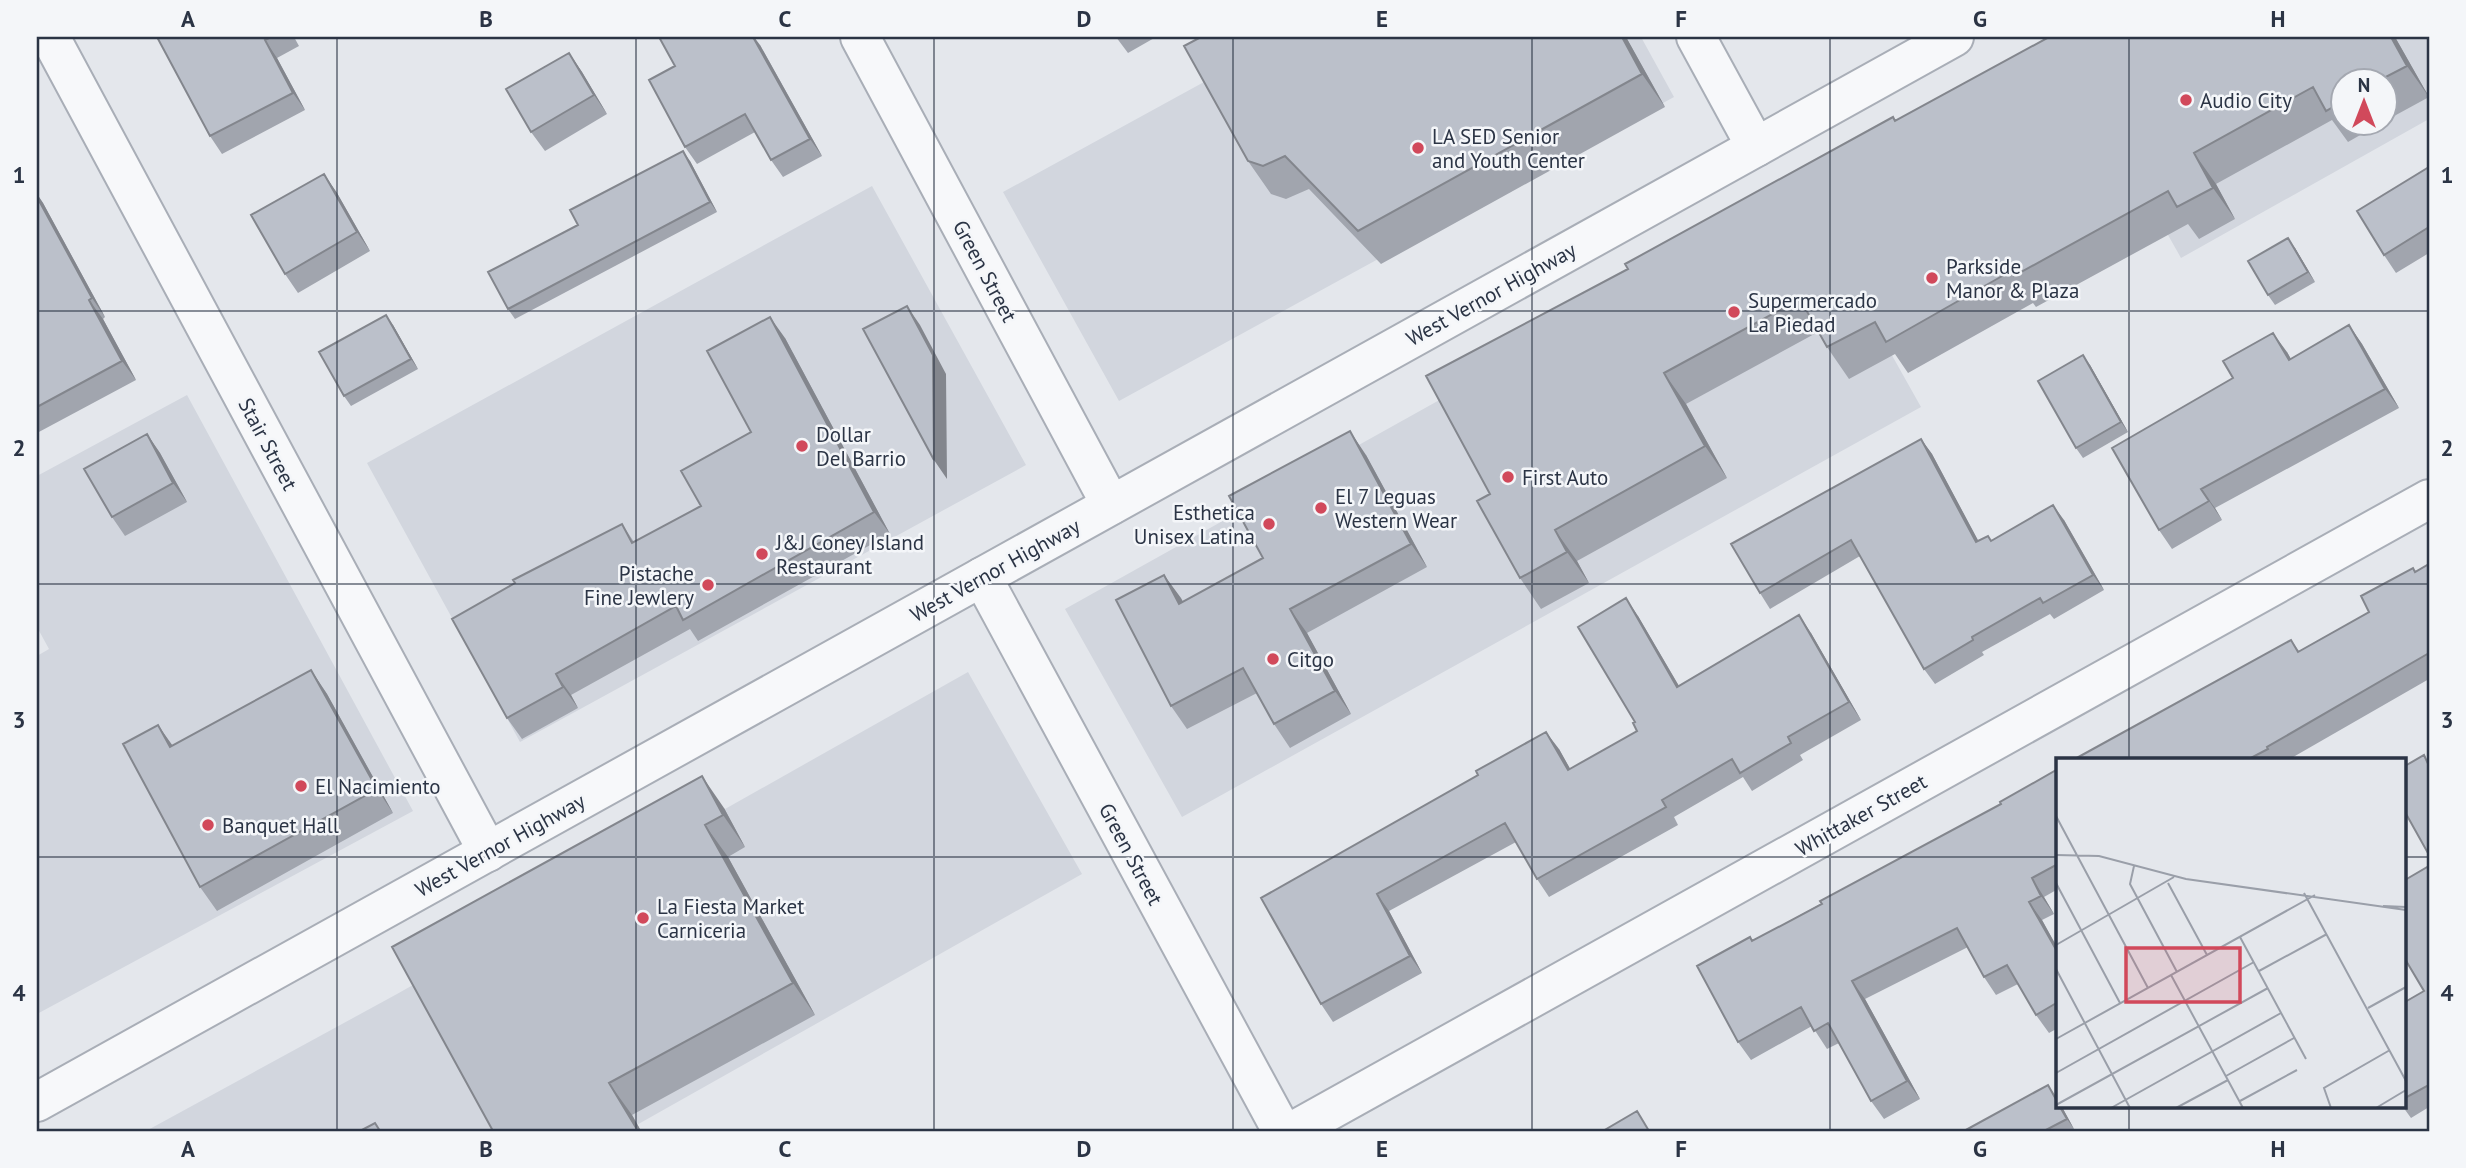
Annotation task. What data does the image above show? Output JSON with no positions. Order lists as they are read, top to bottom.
{
  "streets": {
    "street": [
      "Green Street",
      "West Vernor Highway",
      "Stair Street",
      "Whittaker Street"
    ]
  },
  "crossings": [
    ["Green Street", "West Vernor Highway"],
    ["West Vernor Highway", "Stair Street"]
  ],
  "places": [
    "Audio City",
    "LA SED Senior and Youth Center",
    "Parkside Manor & Plaza",
    "Supermercado La Piedad",
    "Dollar Del Barrio",
    "First Auto",
    "El 7 Leguas Western Wear",
    "Esthetica Unisex Latina",
    "J&J Coney Island Restaurant",
    "Pistache Fine Jewlery",
    "Citgo",
    "El Nacimiento",
    "Banquet Hall",
    "La Fiesta Market Carniceria"
  ],
  "north": "top",
  "grid": {
    "columns": [
      "A",
      "B",
      "C",
      "D",
      "E",
      "F",
      "G",
      "H"
    ],
    "rows": [
      "1",
      "2",
      "3",
      "4"
    ]
  }
}
